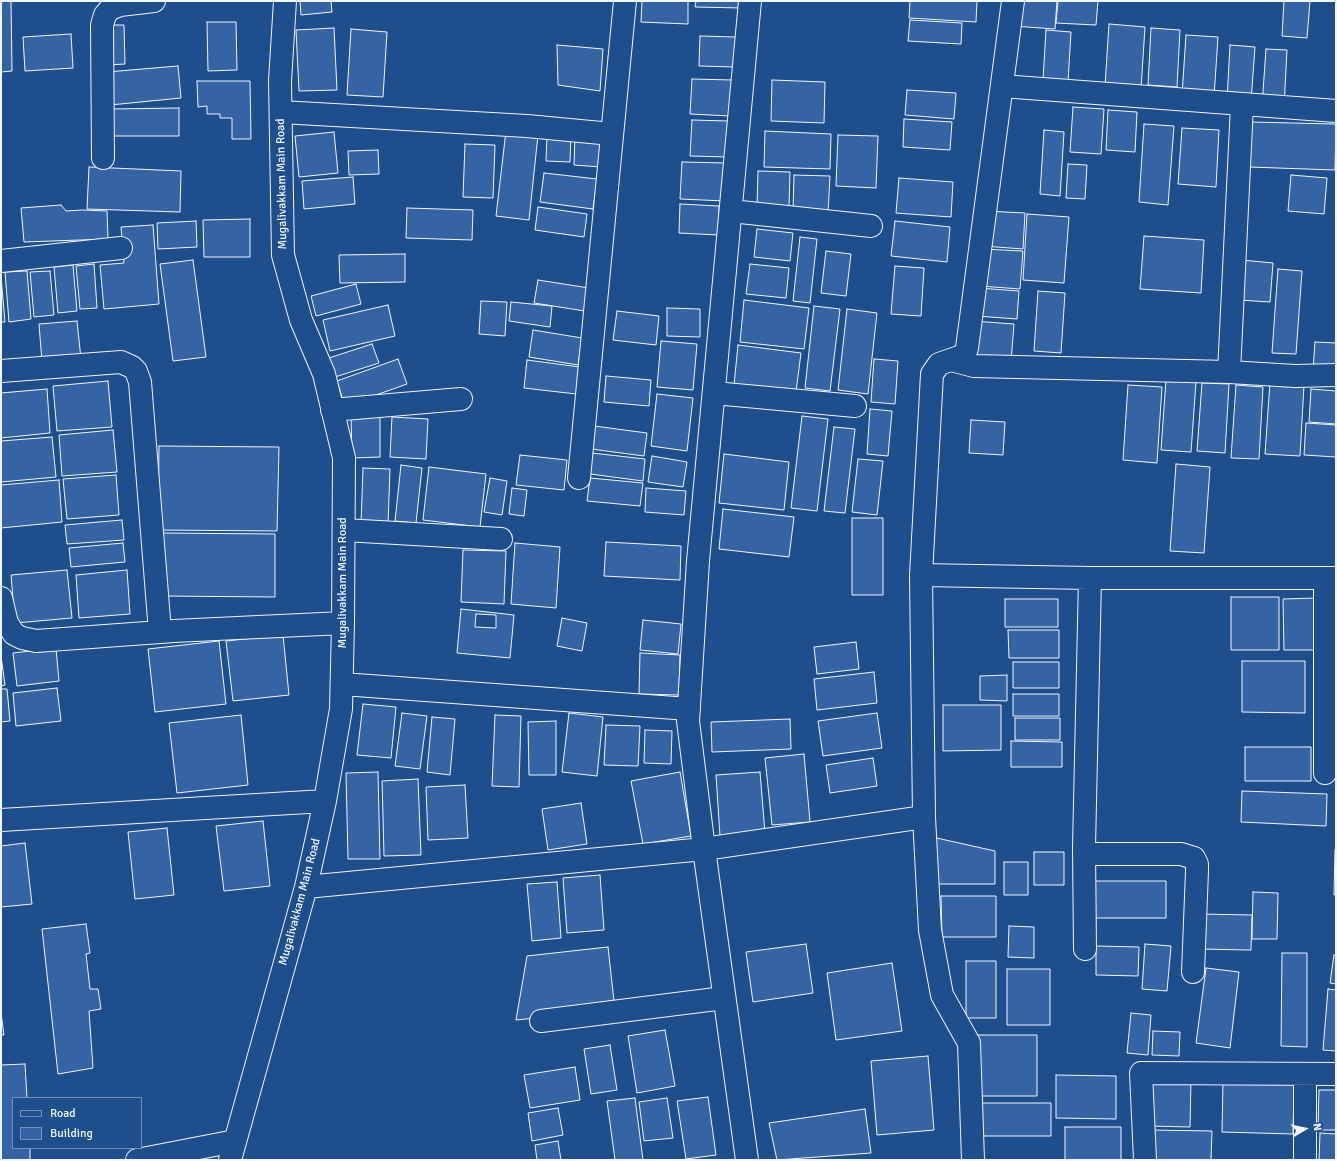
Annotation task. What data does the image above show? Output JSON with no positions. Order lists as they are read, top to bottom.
{
  "streets": {
    "street": ["Mugalivakkam Main Road"]
  },
  "legend": ["Road", "Building"],
  "north": "right"
}
